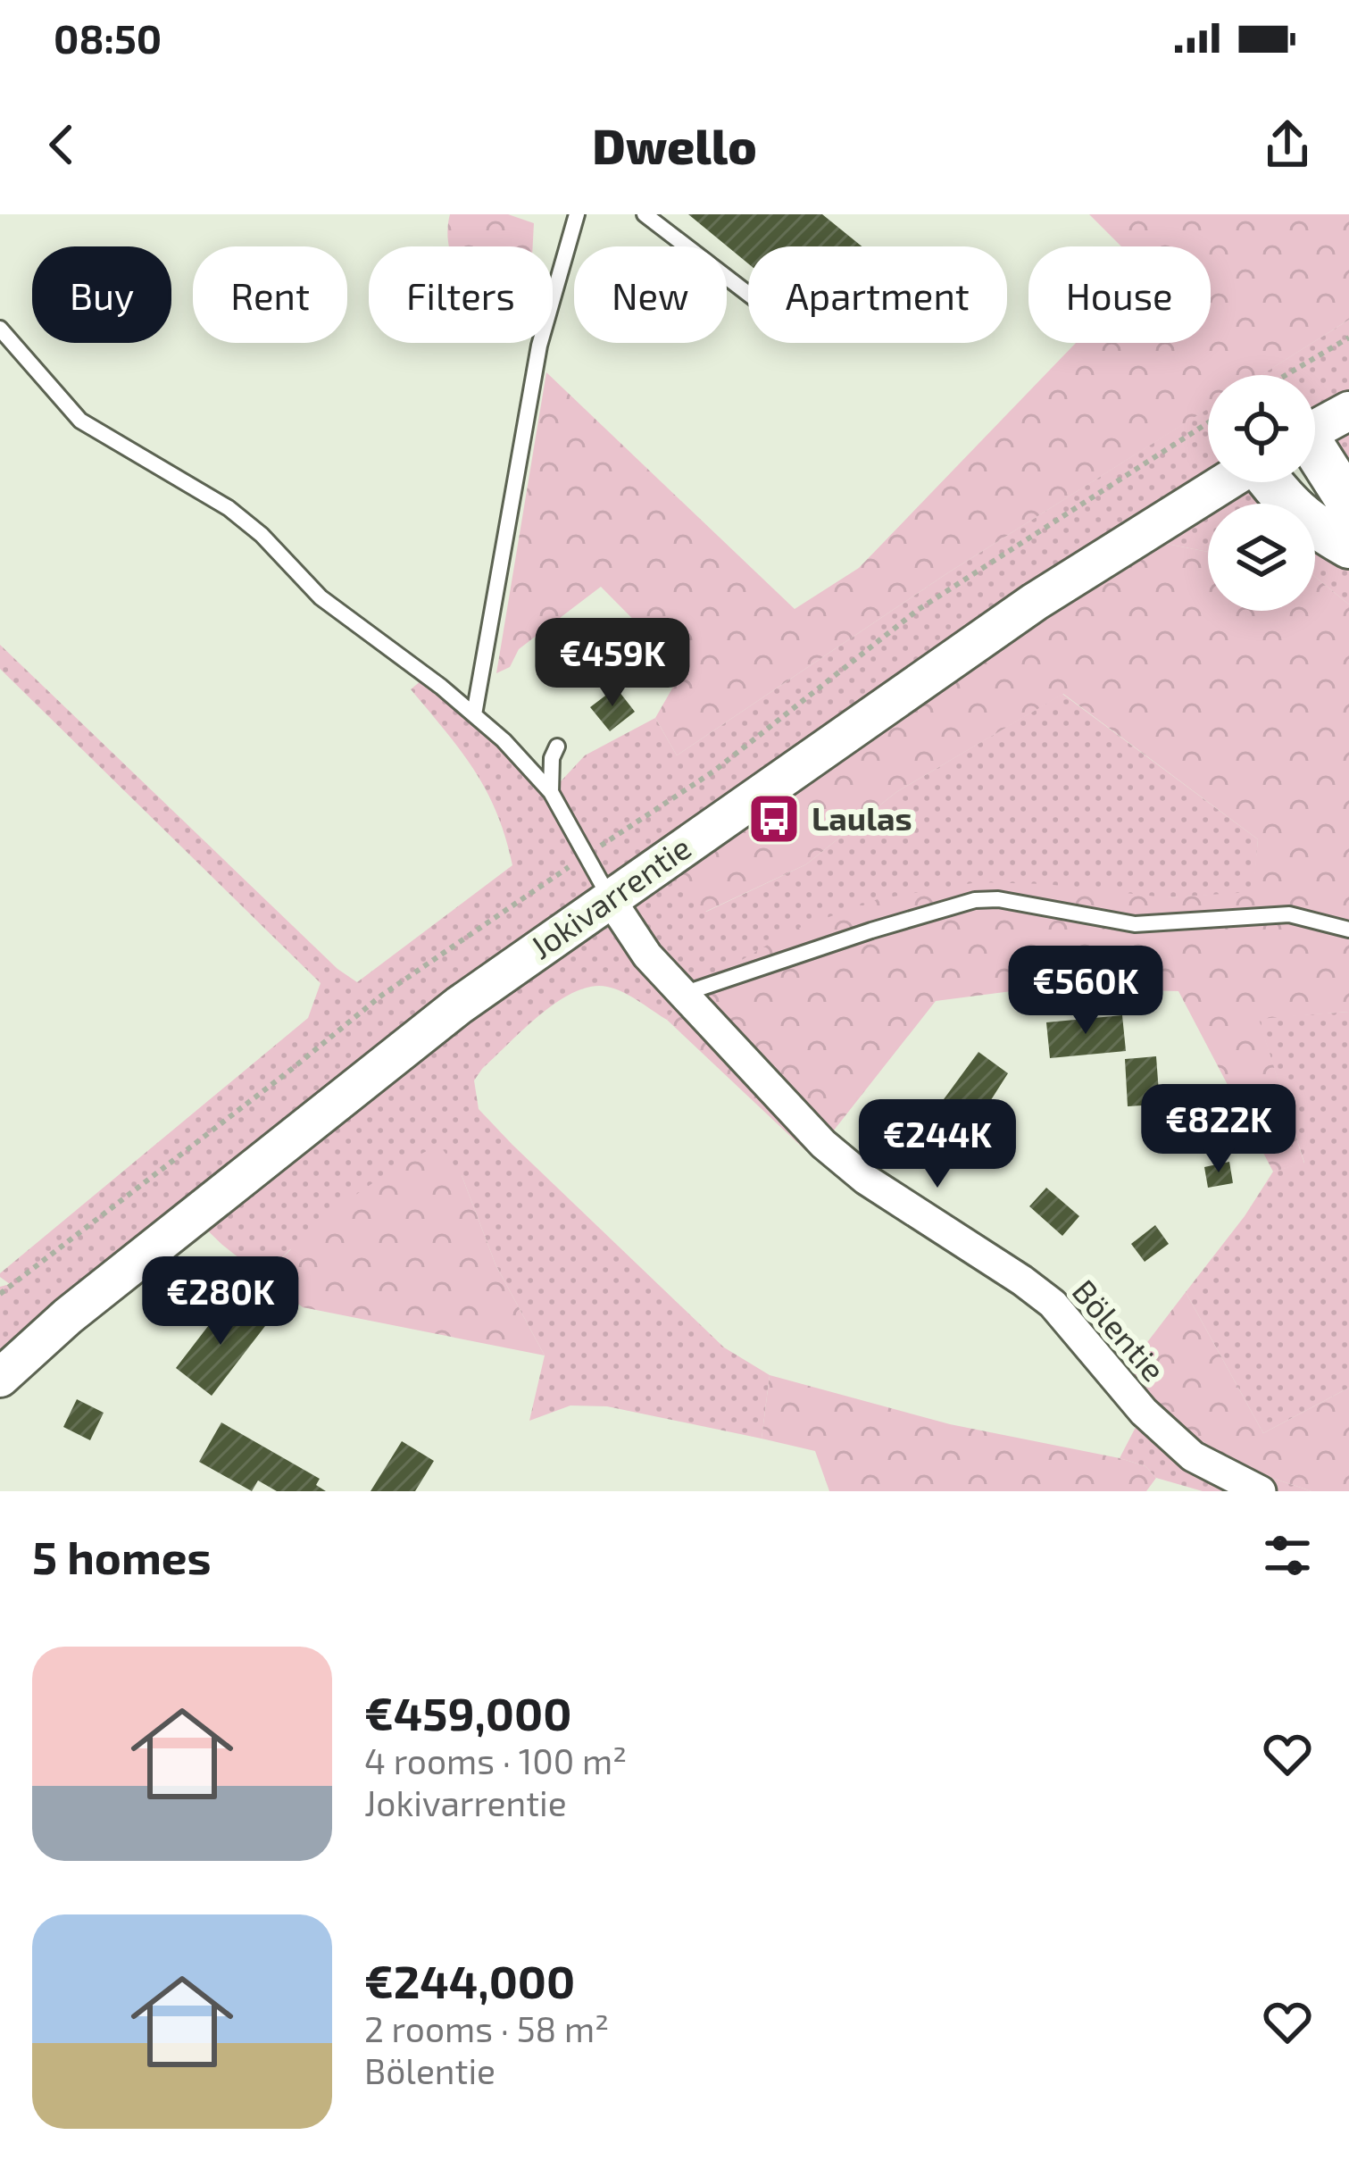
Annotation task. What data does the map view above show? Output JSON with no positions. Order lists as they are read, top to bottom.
{
  "streets": {
    "street": ["Jokivarrentie", "Bölentie"]
  },
  "crossings": [
    ["Jokivarrentie", "Bölentie"]
  ],
  "places": {
    "bus stop": ["Laulas"]
  },
  "page": {
    "status": "08:50",
    "header": "Dwello",
    "chip": [
      "Buy",
      "Rent",
      "Filters",
      "New",
      "Apartment",
      "House"
    ],
    "price": [
      "€459K",
      "€560K",
      "€822K",
      "€244K",
      "€280K"
    ],
    "heading": "5 homes",
    "list": [
      {
        "name": "€459,000",
        "note": "4 rooms · 100 m² · Jokivarrentie"
      },
      {
        "name": "€244,000",
        "note": "2 rooms · 58 m² · Bölentie"
      }
    ]
  }
}
